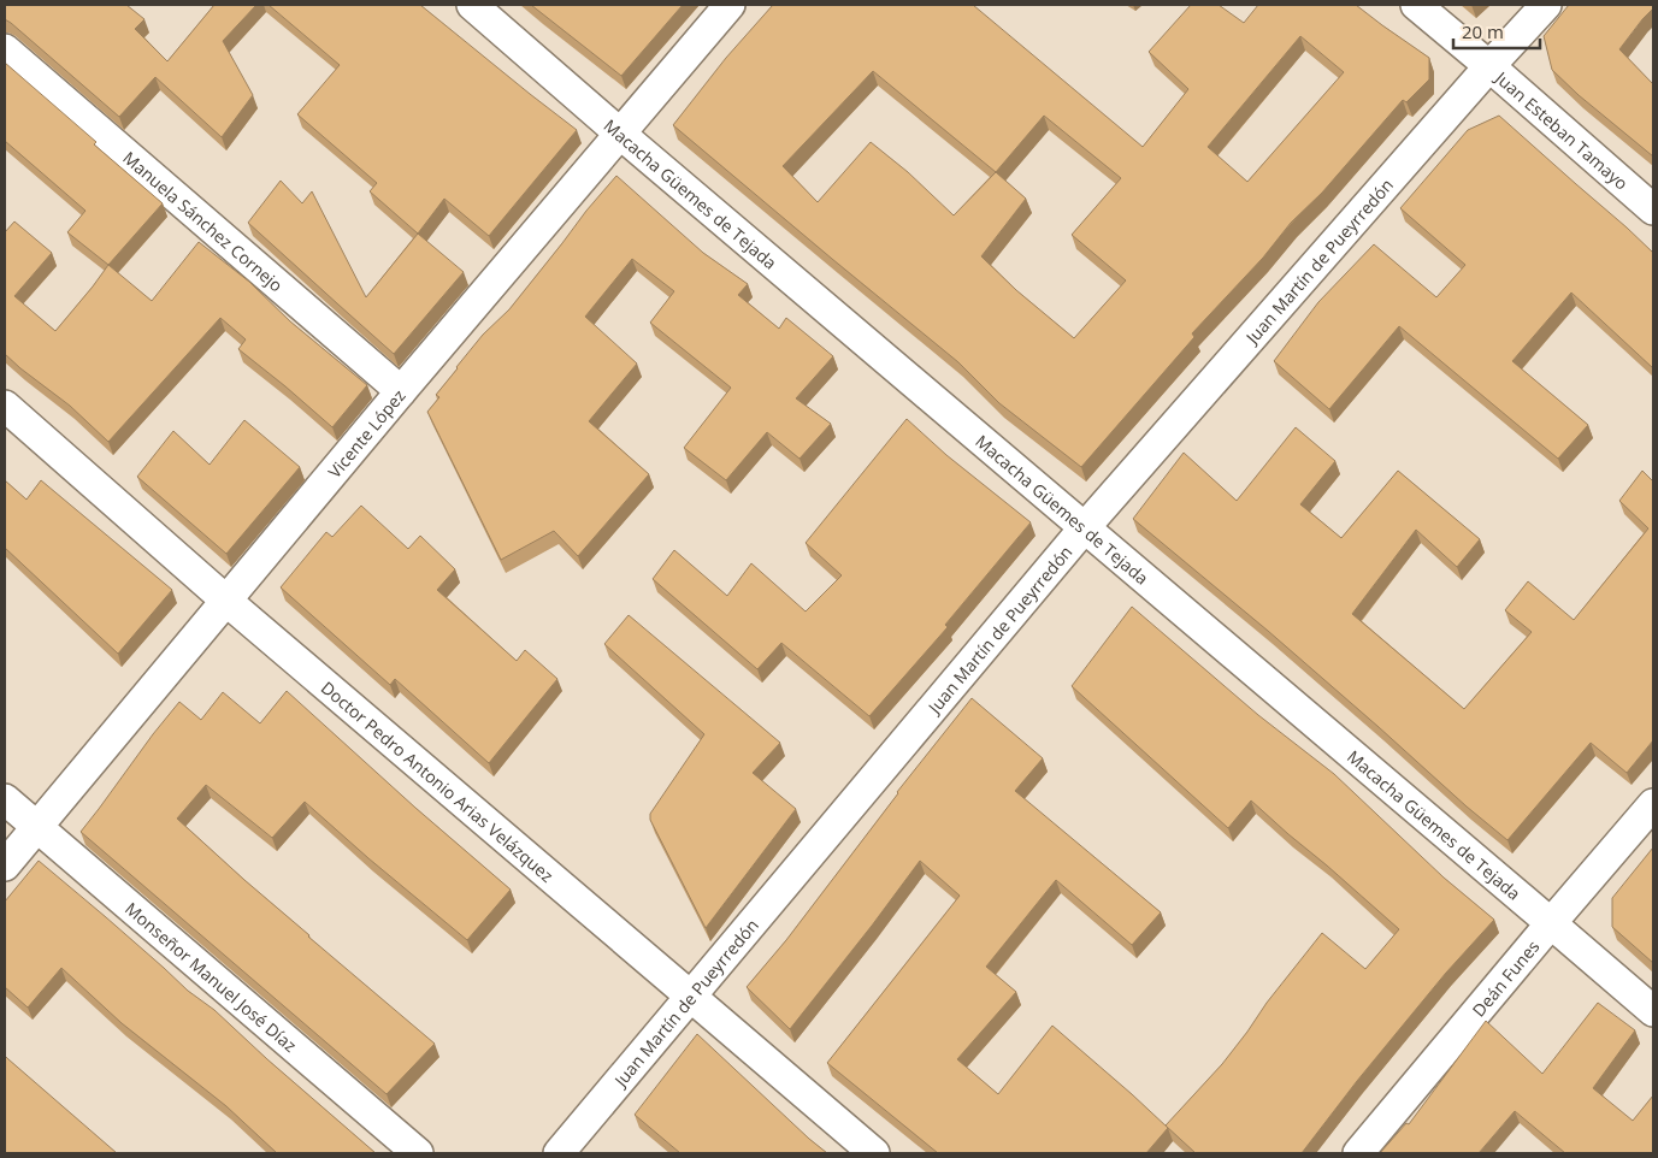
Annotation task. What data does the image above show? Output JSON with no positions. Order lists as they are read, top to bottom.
{
  "streets": {
    "street": [
      "Juan Esteban Tamayo",
      "Macacha Güemes de Tejada",
      "Manuela Sánchez Cornejo",
      "Juan Martín de Pueyrredón",
      "Vicente López",
      "Doctor Pedro Antonio Arias Velázquez",
      "Monseñor Manuel José Díaz",
      "Deán Funes"
    ]
  },
  "crossings": [
    ["Juan Esteban Tamayo", "Juan Martín de Pueyrredón"],
    ["Macacha Güemes de Tejada", "Juan Martín de Pueyrredón"],
    ["Macacha Güemes de Tejada", "Vicente López"],
    ["Macacha Güemes de Tejada", "Deán Funes"],
    ["Manuela Sánchez Cornejo", "Vicente López"],
    ["Juan Martín de Pueyrredón", "Doctor Pedro Antonio Arias Velázquez"],
    ["Vicente López", "Doctor Pedro Antonio Arias Velázquez"],
    ["Vicente López", "Monseñor Manuel José Díaz"]
  ],
  "scale_bar": "20 m"
}
